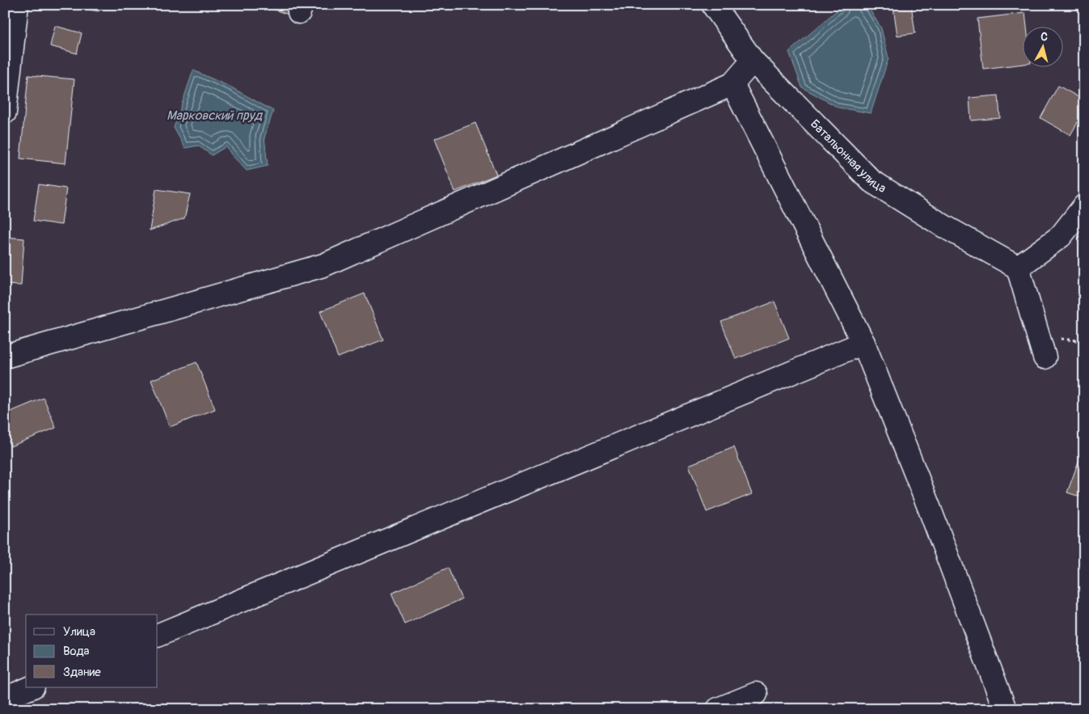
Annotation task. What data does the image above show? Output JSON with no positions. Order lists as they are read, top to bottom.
{
  "streets": {
    "street": ["Батальонная улица"]
  },
  "water": ["Марковский пруд"],
  "legend": ["Улица", "Вода", "Здание"],
  "north": "top"
}
